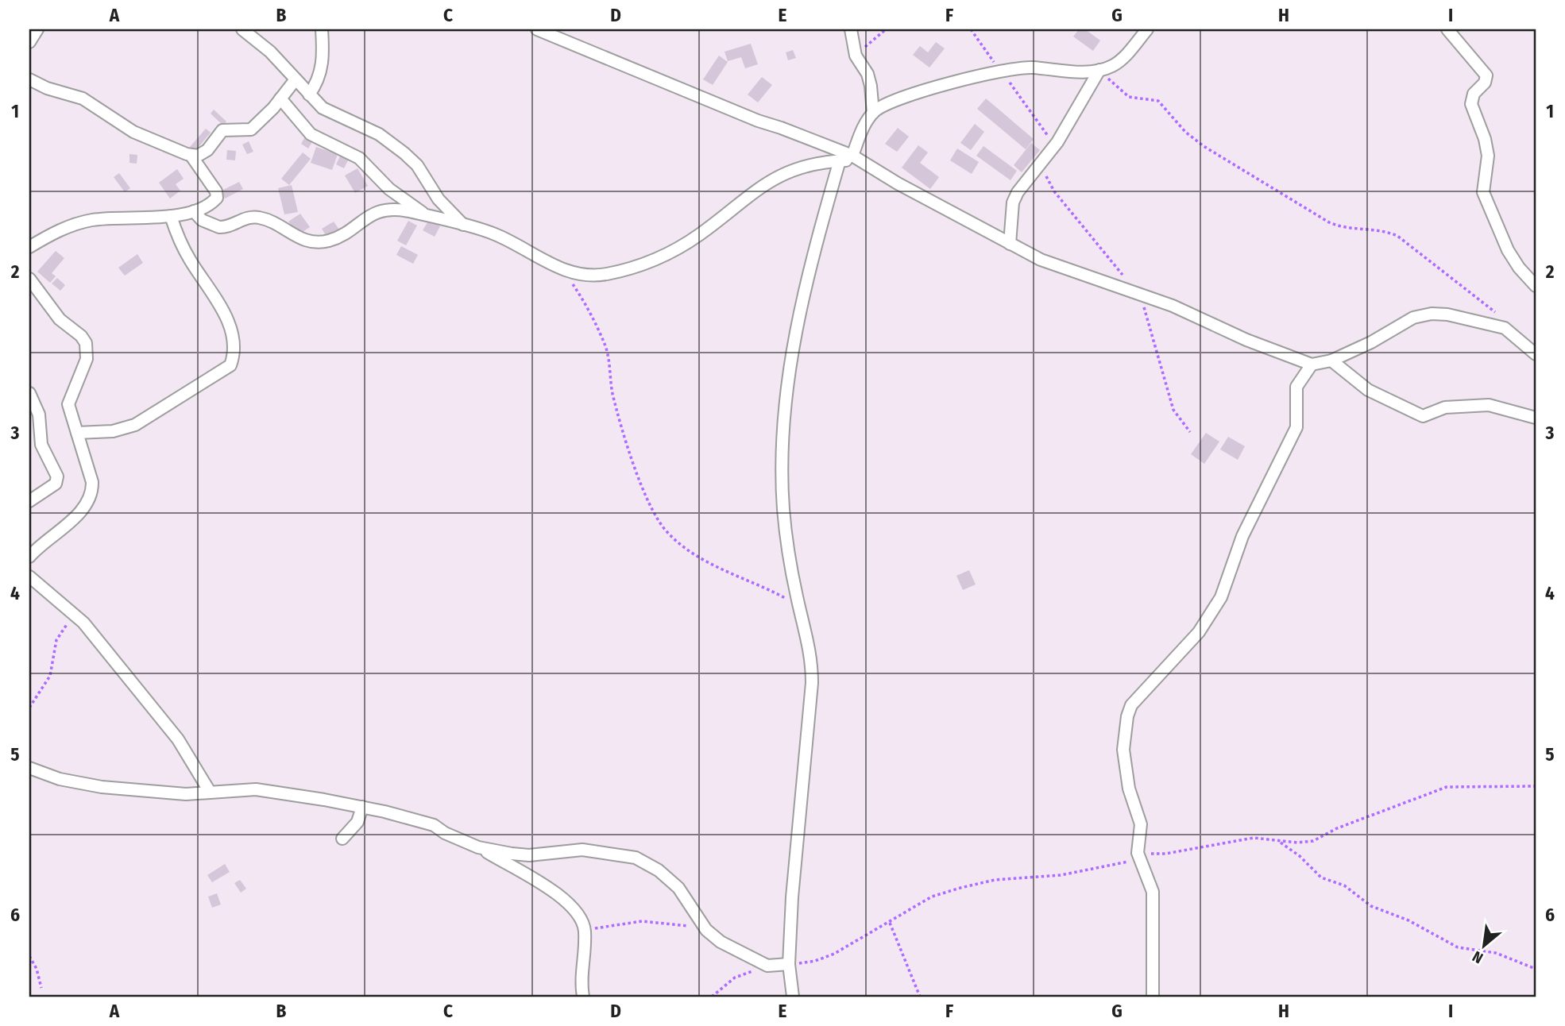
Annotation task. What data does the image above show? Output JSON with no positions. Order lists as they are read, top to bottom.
{
  "north": "bottom left",
  "grid": {
    "columns": [
      "A",
      "B",
      "C",
      "D",
      "E",
      "F",
      "G",
      "H",
      "I"
    ],
    "rows": [
      "1",
      "2",
      "3",
      "4",
      "5",
      "6"
    ]
  }
}
